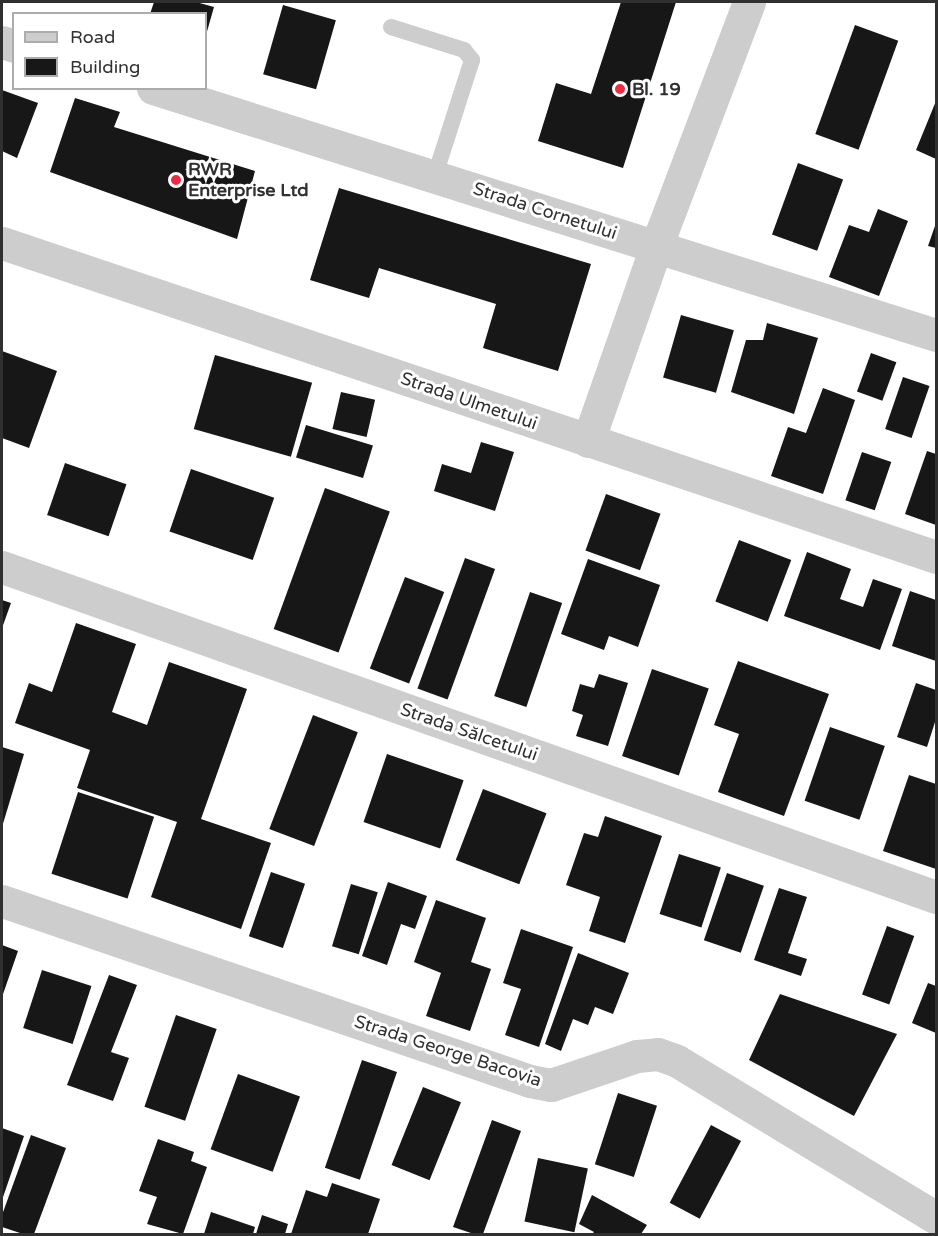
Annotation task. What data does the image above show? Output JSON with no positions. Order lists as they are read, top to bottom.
{
  "streets": {
    "street": [
      "Strada Cornetului",
      "Strada Ulmetului",
      "Strada Sălcetului",
      "Strada George Bacovia"
    ]
  },
  "places": ["Bl. 19", "RWR Enterprise Ltd"],
  "legend": ["Road", "Building"]
}
